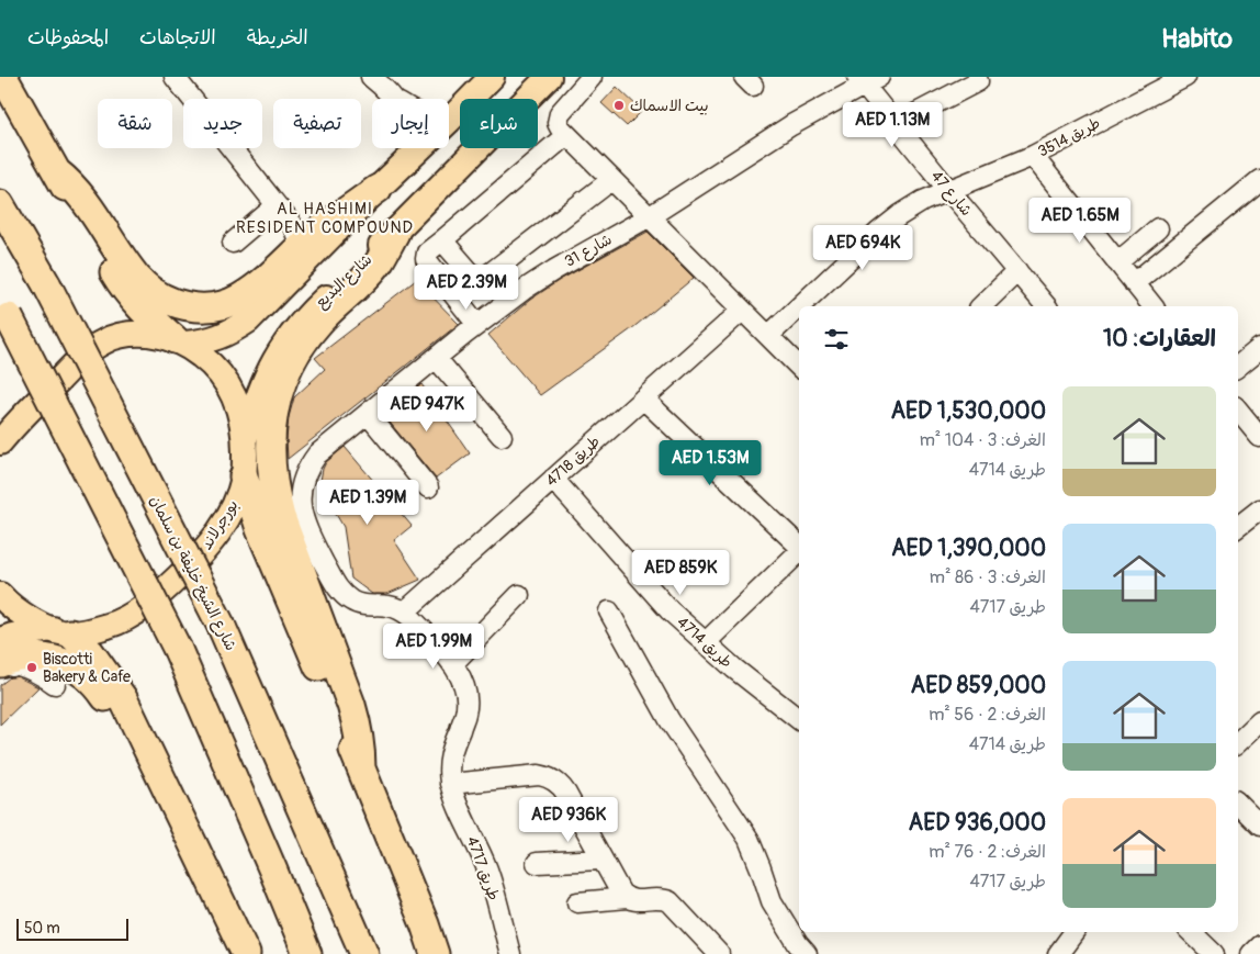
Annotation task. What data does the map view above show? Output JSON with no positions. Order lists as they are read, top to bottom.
{
  "streets": {
    "highway": ["شارع الشيخ خليفة بن سلمان"],
    "main road": ["شارع البديع", "بورجرلاند"],
    "street": [
      "طريق 3514",
      "شارع 47",
      "شارع 31",
      "طريق 4718",
      "طريق 4714",
      "طريق 4717"
    ]
  },
  "crossings": [
    ["طريق 3514", "شارع 47"],
    ["شارع 47", "شارع 31"],
    ["شارع 31", "طريق 4718"],
    ["شارع 31", "طريق 4717"],
    ["شارع البديع", "بورجرلاند"],
    ["طريق 4718", "طريق 4714"],
    ["طريق 4718", "طريق 4717"]
  ],
  "districts": ["AL HASHIMI RESIDENT COMPOUND"],
  "places": ["بيت الاسماك", "Biscotti Bakery & Cafe"],
  "scale_bar": "50 m",
  "page": {
    "header": "Habito",
    "nav": ["الخريطة", "الاتجاهات", "المحفوظات"],
    "chip": [
      "شراء",
      "إيجار",
      "تصفية",
      "جديد",
      "شقة"
    ],
    "price": [
      "AED 1.13M",
      "AED 1.65M",
      "AED 694K",
      "AED 2.39M",
      "AED 947K",
      "AED 1.53M",
      "AED 1.39M",
      "AED 859K",
      "AED 1.99M",
      "AED 936K"
    ],
    "heading": "العقارات: 10",
    "list": [
      {
        "name": "AED 1,530,000",
        "note": "الغرف: 3 · 104 m² · طريق 4714"
      },
      {
        "name": "AED 1,390,000",
        "note": "الغرف: 3 · 86 m² · طريق 4717"
      },
      {
        "name": "AED 859,000",
        "note": "الغرف: 2 · 56 m² · طريق 4714"
      },
      {
        "name": "AED 936,000",
        "note": "الغرف: 2 · 76 m² · طريق 4717"
      }
    ],
    "scale": "50 m"
  }
}
